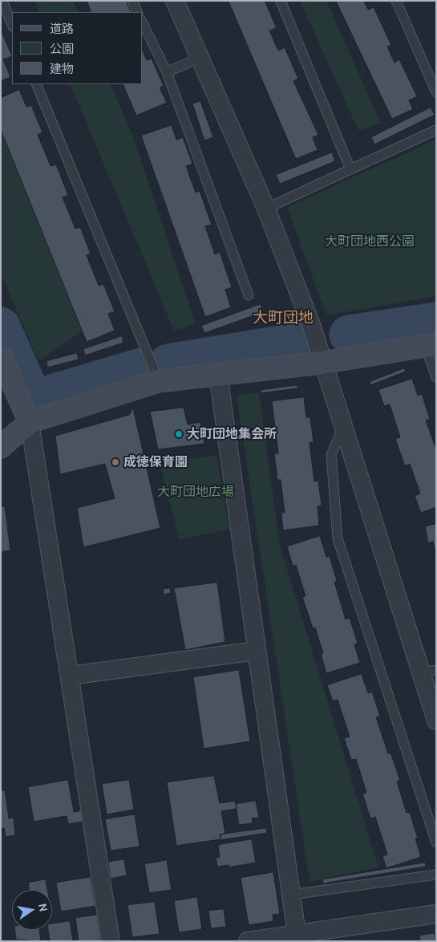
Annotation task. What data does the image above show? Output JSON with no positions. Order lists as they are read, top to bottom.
{
  "districts": ["大町団地"],
  "parks": ["大町団地西公園", "大町団地広場"],
  "places": ["大町団地集会所", "成徳保育園"],
  "legend": ["道路", "公園", "建物"],
  "north": "right"
}
